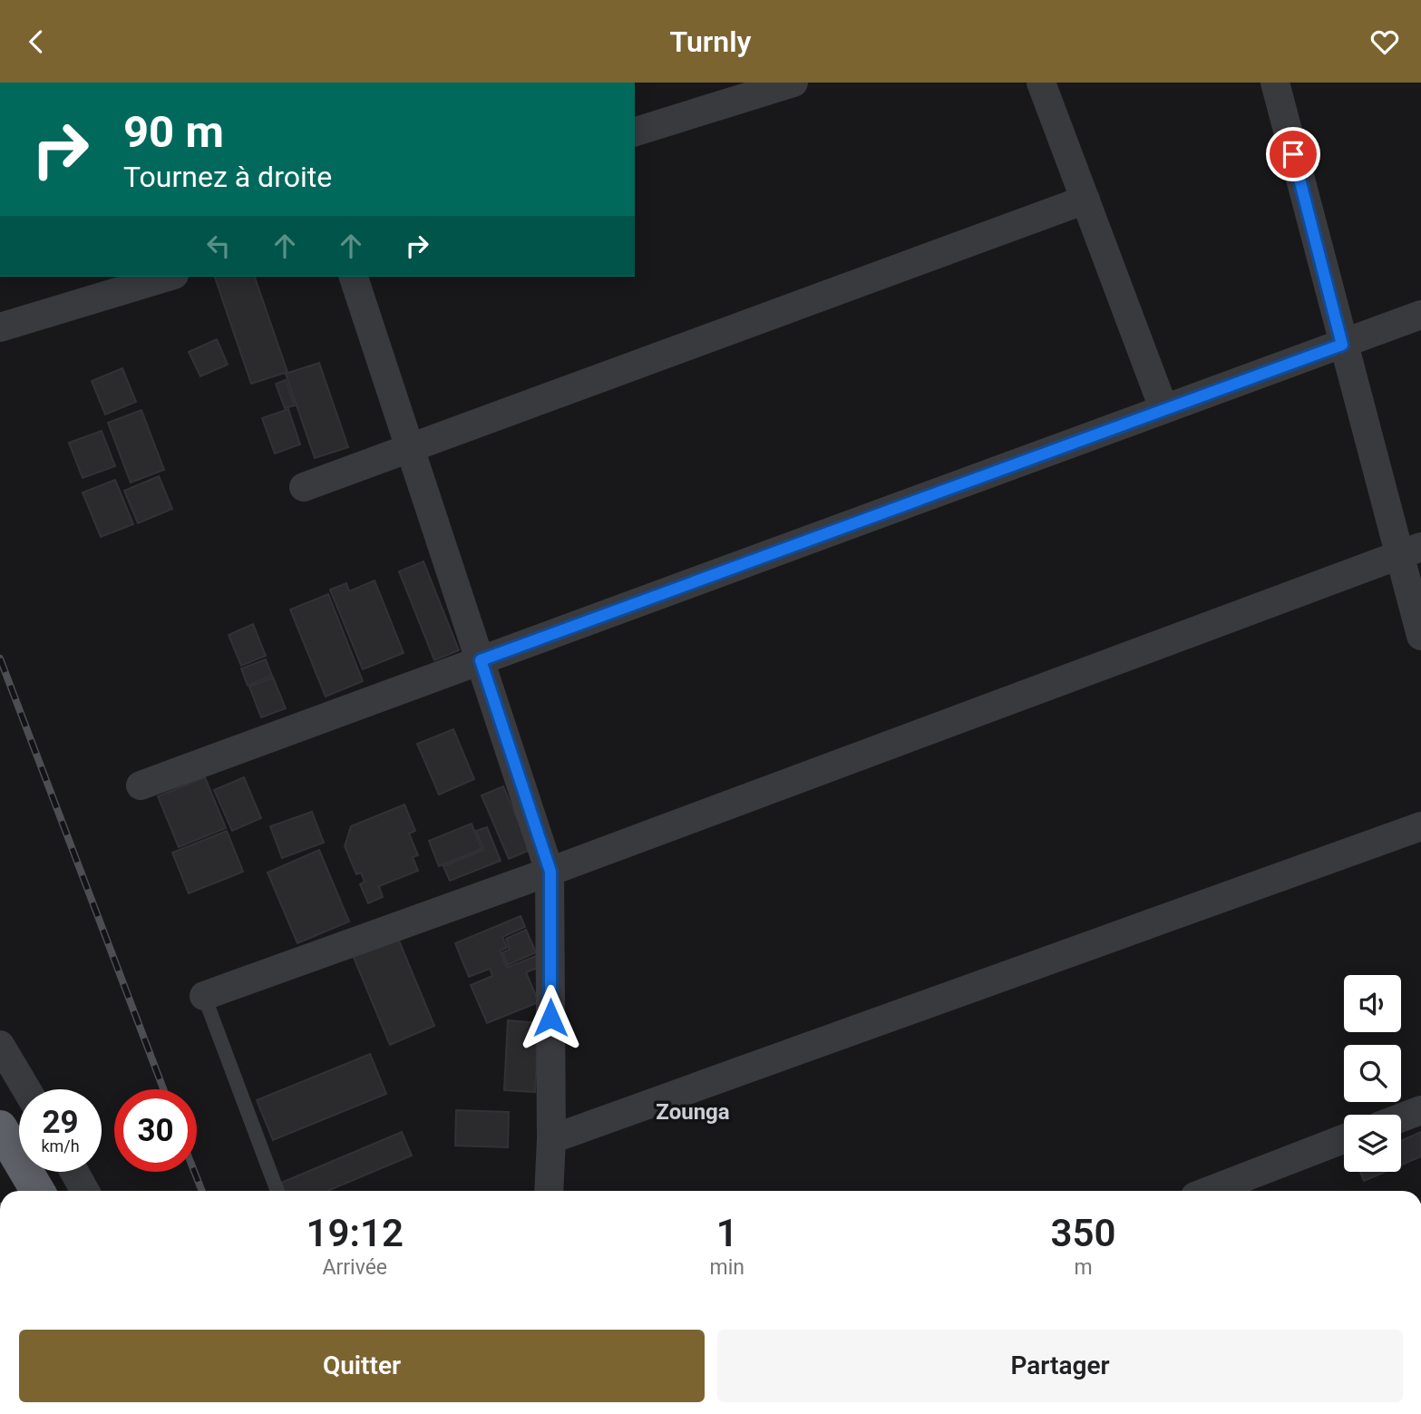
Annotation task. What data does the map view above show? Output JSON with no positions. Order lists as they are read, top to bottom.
{
  "districts": ["Zounga"],
  "page": {
    "header": "Turnly",
    "turn": ["90 m", "Tournez à droite"],
    "speed": "29 km/h",
    "limit": "30",
    "eta": [
      "19:12",
      "Arrivée",
      "1",
      "min",
      "350",
      "m"
    ],
    "buttons": ["Quitter", "Partager"]
  }
}
